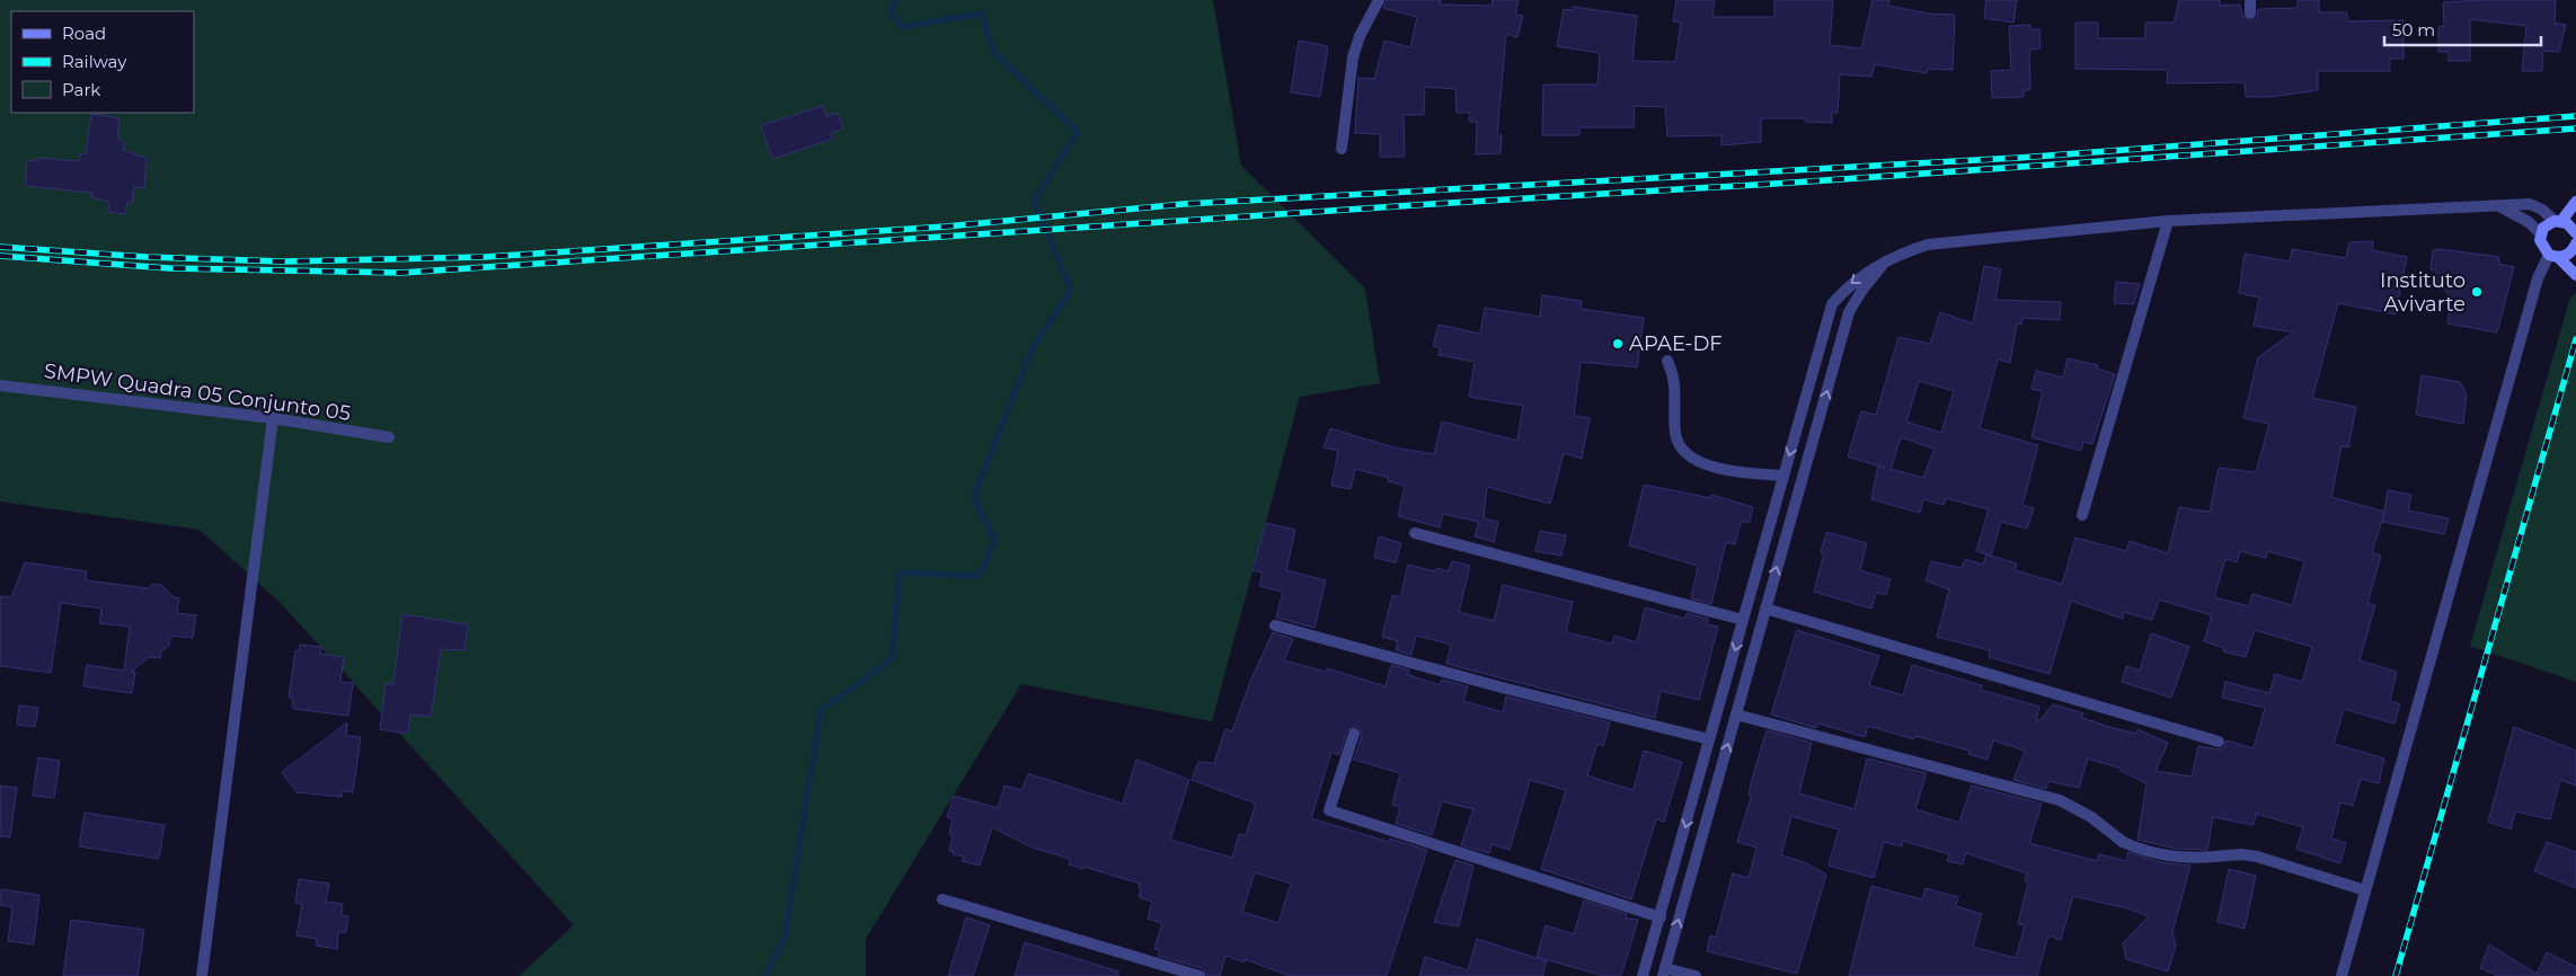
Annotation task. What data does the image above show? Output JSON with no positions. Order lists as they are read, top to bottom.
{
  "streets": {
    "street": ["SMPW Quadra 05 Conjunto 05"]
  },
  "places": ["Instituto Avivarte", "APAE-DF"],
  "legend": ["Road", "Railway", "Park"],
  "scale_bar": "50 m"
}
